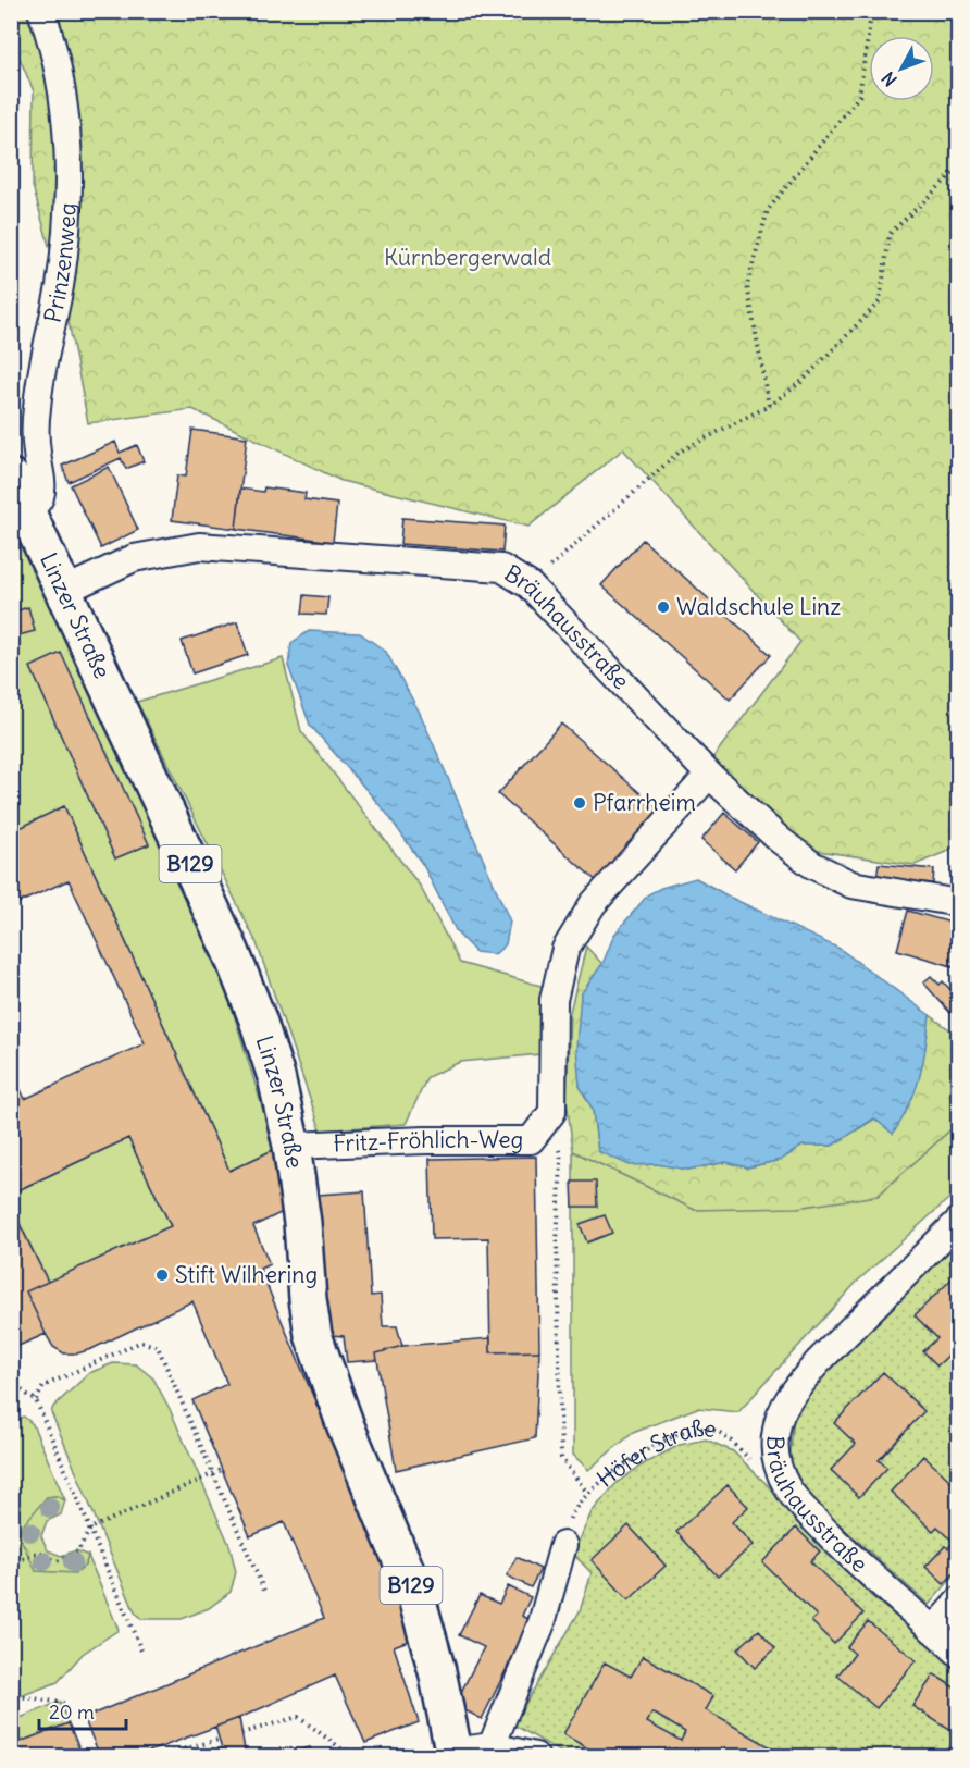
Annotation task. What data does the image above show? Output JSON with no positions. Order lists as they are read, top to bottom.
{
  "streets": {
    "main road": ["Linzer Straße", "B129"],
    "street": ["Prinzenweg", "Bräuhausstraße", "Fritz-Fröhlich-Weg"],
    "path": ["Höfer Straße"]
  },
  "crossings": [
    ["Prinzenweg", "Linzer Straße"],
    ["Linzer Straße", "Bräuhausstraße"],
    ["Linzer Straße", "Fritz-Fröhlich-Weg"],
    ["Bräuhausstraße", "Höfer Straße"],
    ["Fritz-Fröhlich-Weg", "Höfer Straße"]
  ],
  "parks": ["Kürnbergerwald"],
  "places": ["Waldschule Linz", "Pfarrheim", "Stift Wilhering"],
  "scale_bar": "20 m",
  "north": "bottom left"
}
